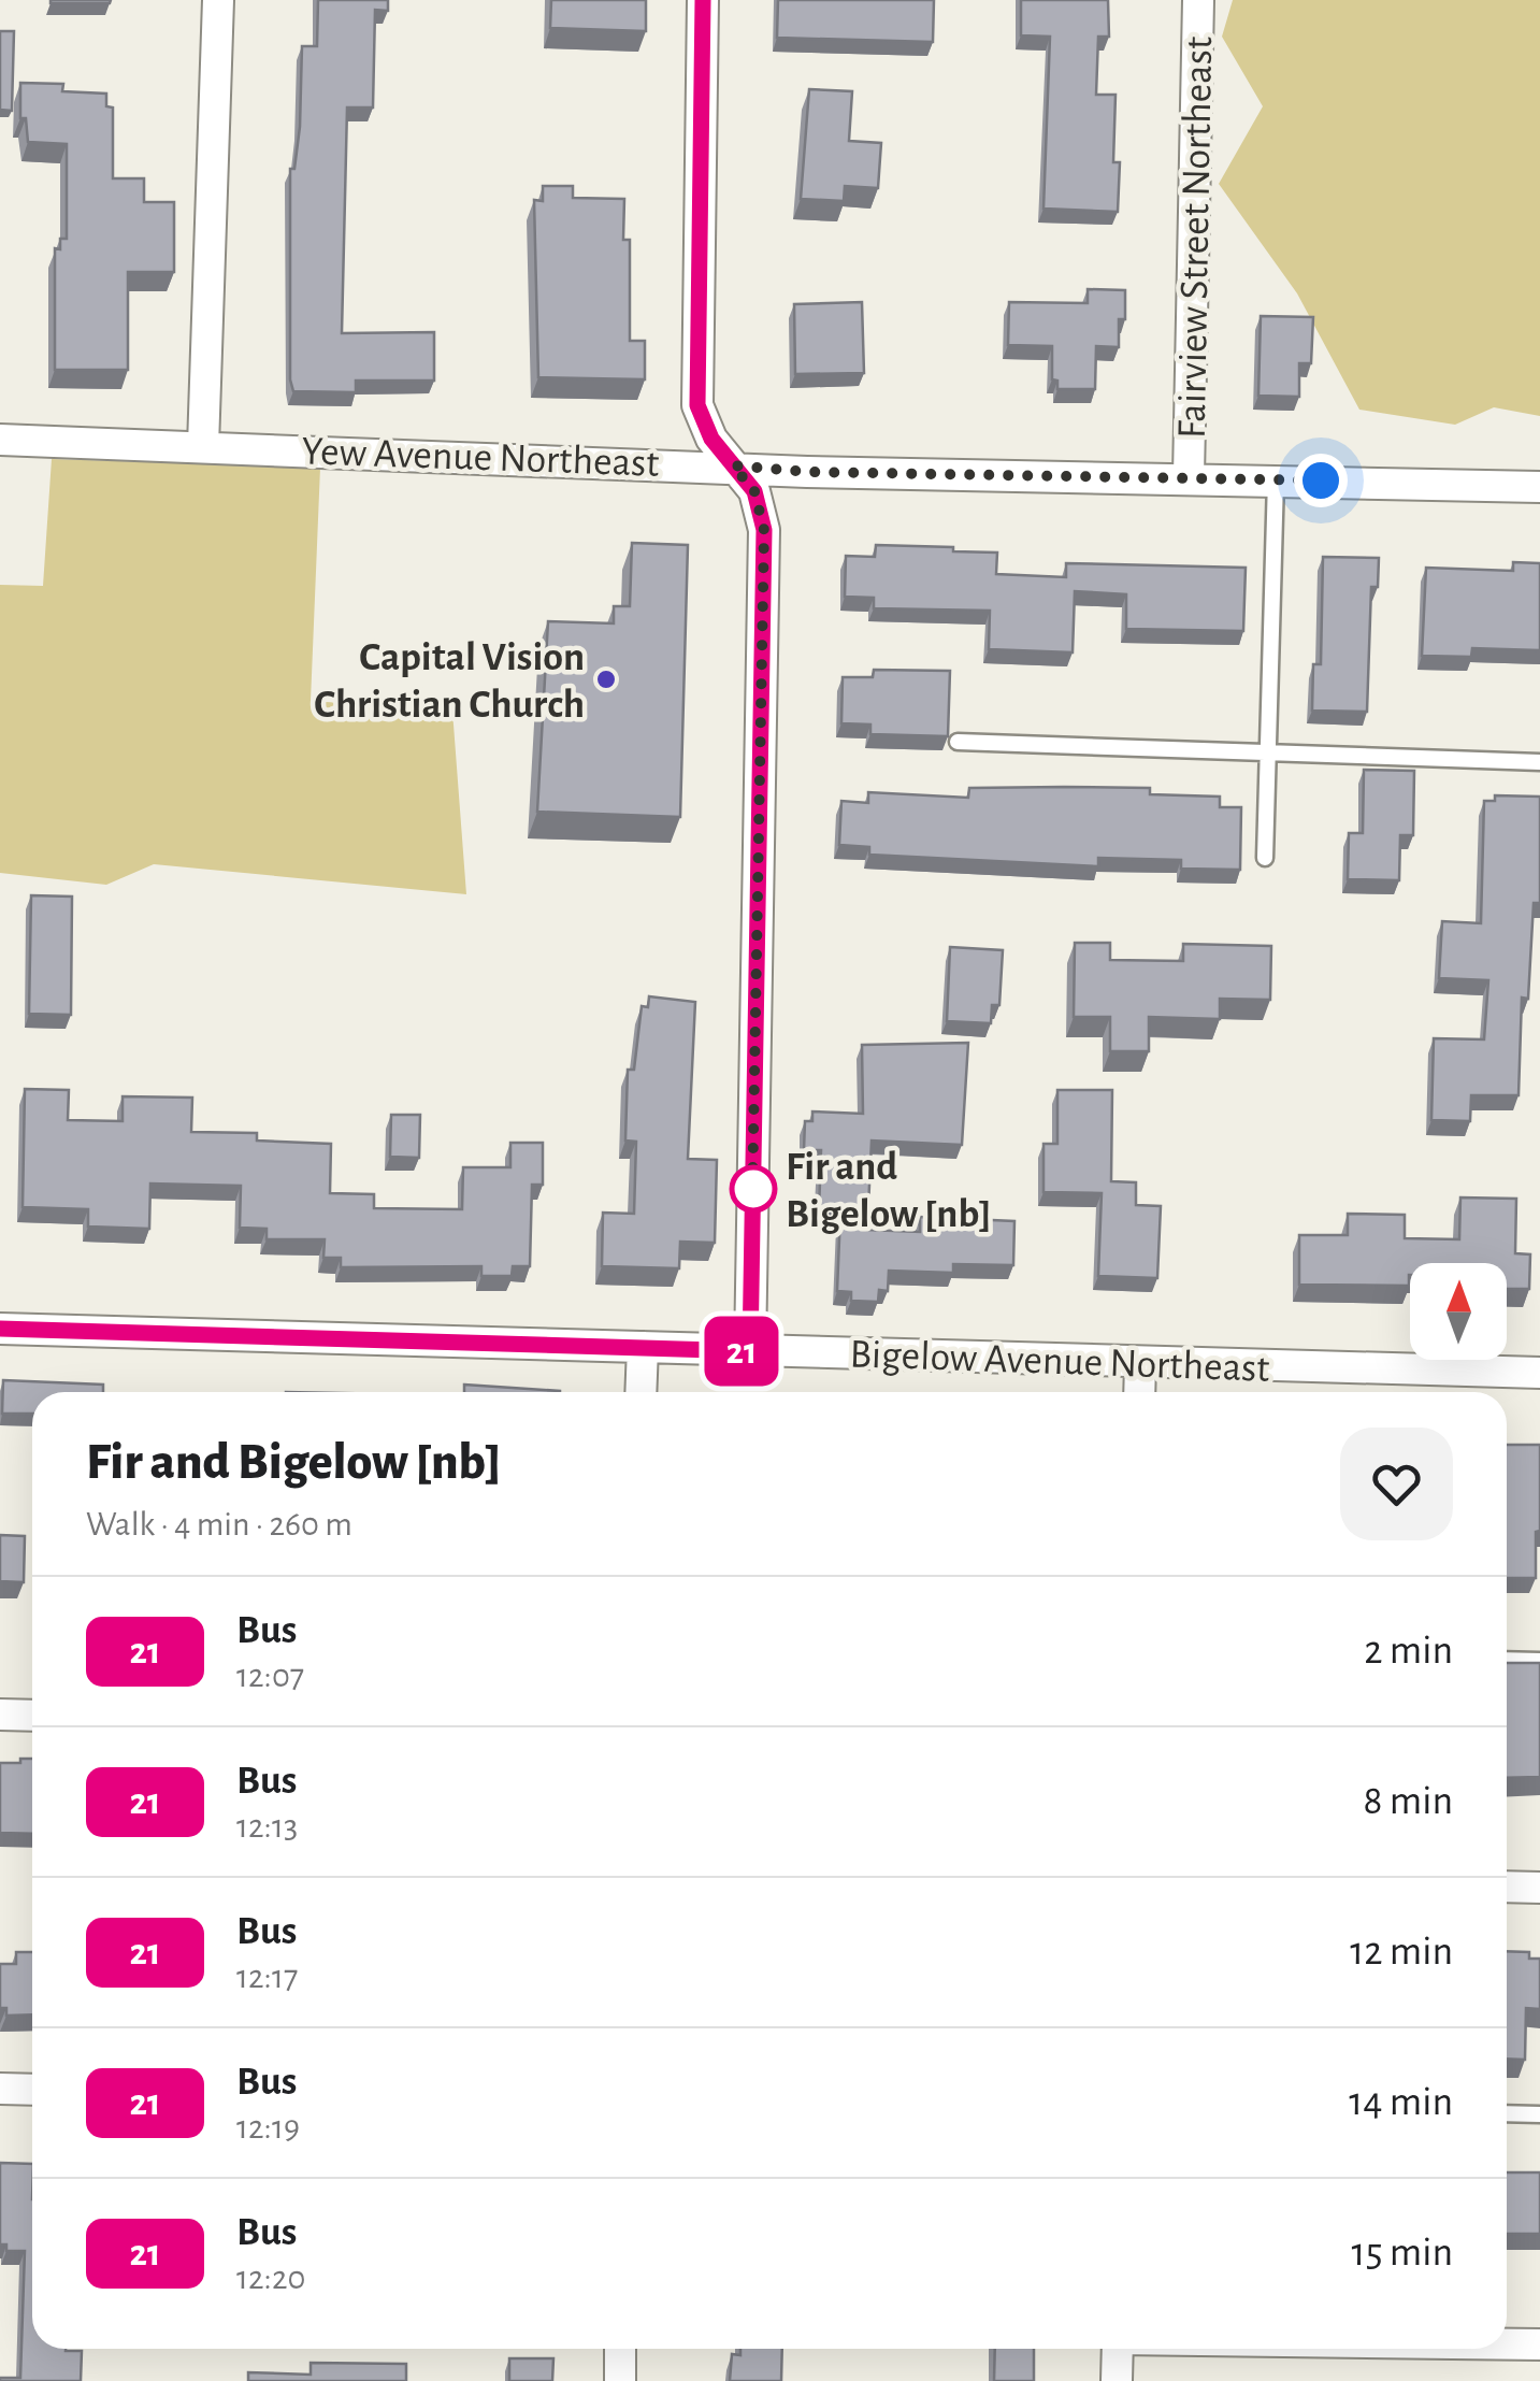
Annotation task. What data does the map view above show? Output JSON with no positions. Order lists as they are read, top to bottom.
{
  "streets": {
    "street": ["Fairview Street Northeast", "Yew Avenue Northeast", "Bigelow Avenue Northeast"]
  },
  "crossings": [
    ["Fairview Street Northeast", "Yew Avenue Northeast"]
  ],
  "places": ["Capital Vision Christian Church", "Fir and Bigelow [nb]"],
  "lines": ["bus line 21"],
  "north": "top",
  "page": {
    "on_map": "21",
    "heading": ["Fir and Bigelow [nb]", "Walk · 4 min · 260 m"],
    "list": [
      {
        "mark": "21",
        "name": "Bus",
        "note": "12:07",
        "value": "2 min"
      },
      {
        "mark": "21",
        "name": "Bus",
        "note": "12:13",
        "value": "8 min"
      },
      {
        "mark": "21",
        "name": "Bus",
        "note": "12:17",
        "value": "12 min"
      },
      {
        "mark": "21",
        "name": "Bus",
        "note": "12:19",
        "value": "14 min"
      },
      {
        "mark": "21",
        "name": "Bus",
        "note": "12:20",
        "value": "15 min"
      }
    ]
  }
}
